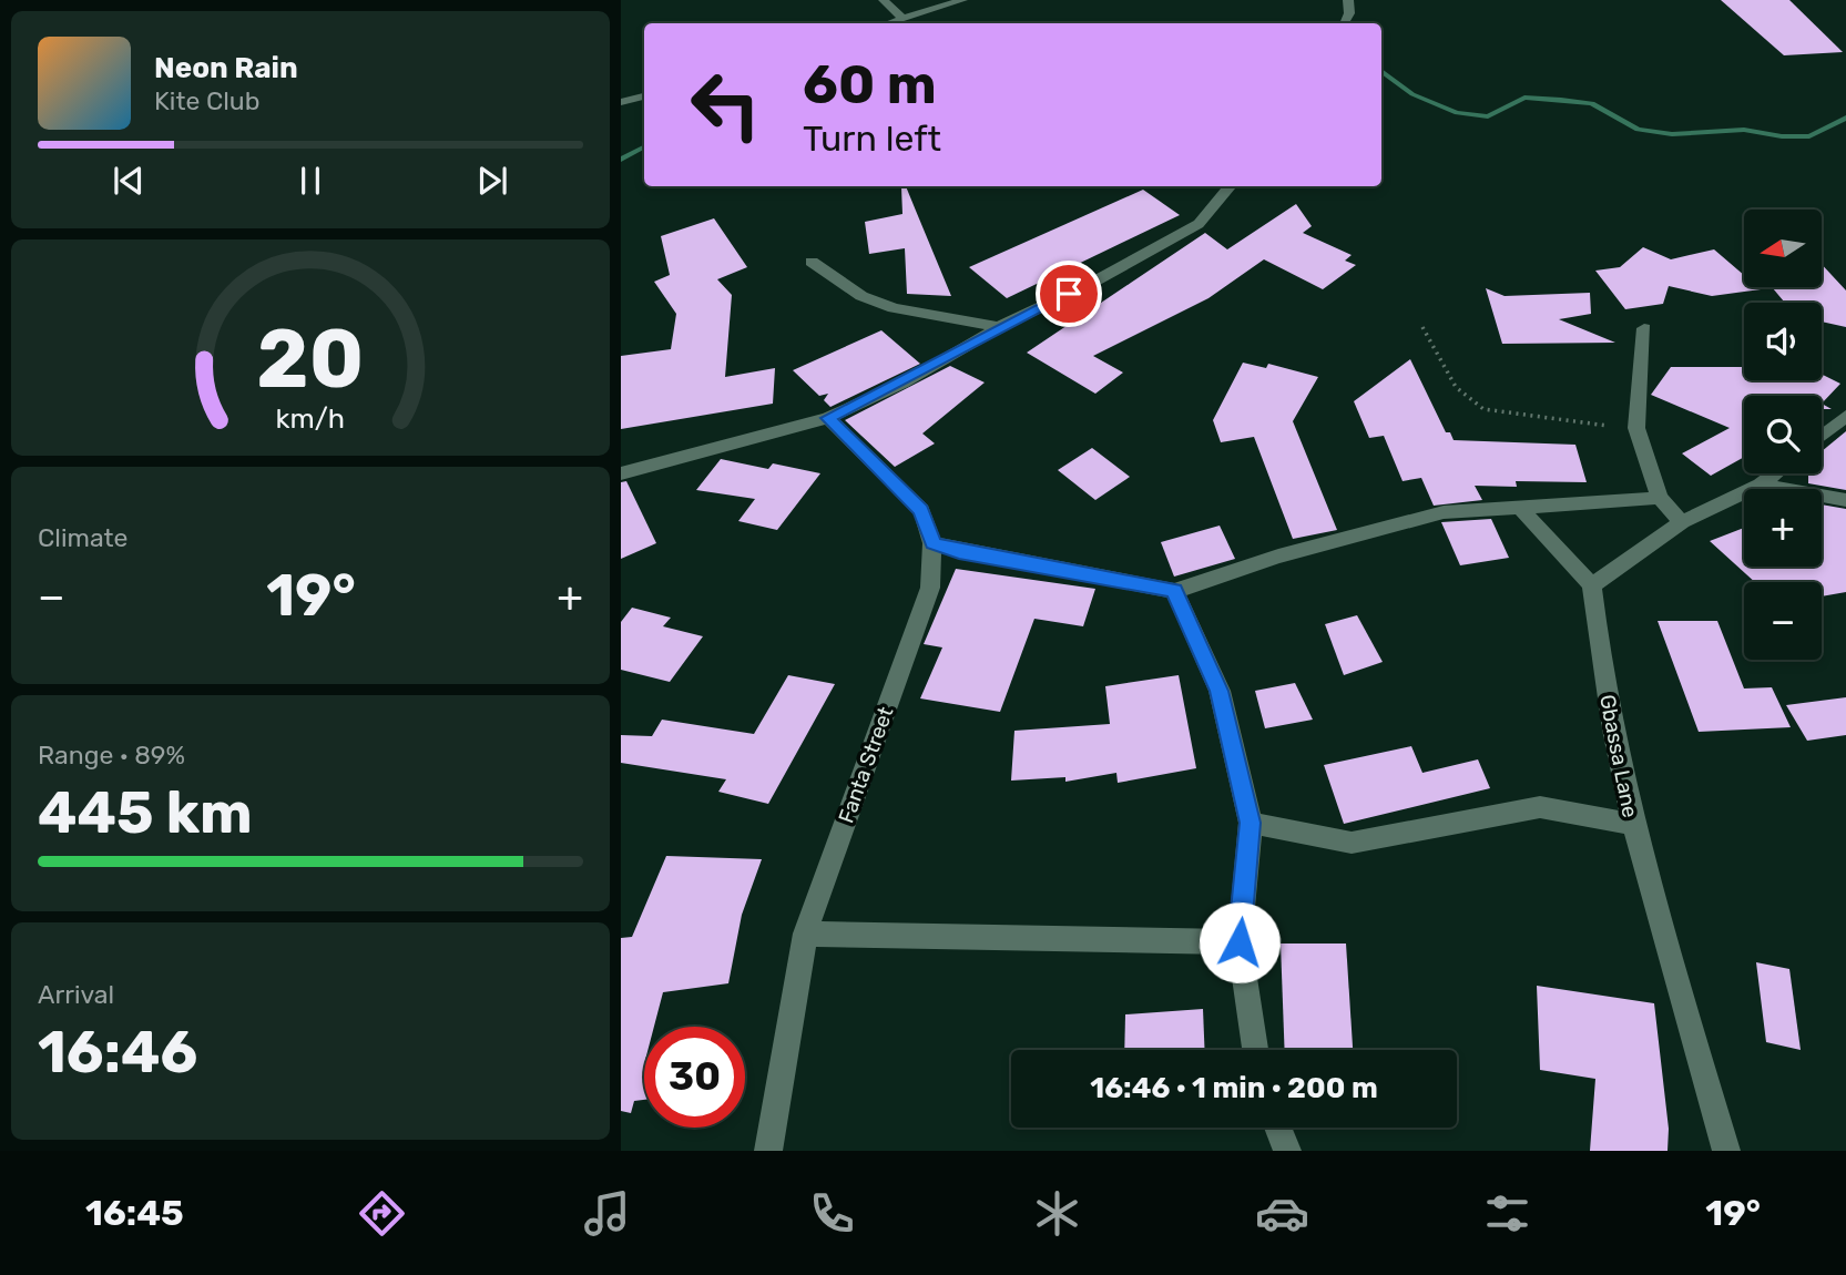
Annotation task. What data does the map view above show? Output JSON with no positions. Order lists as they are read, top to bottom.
{
  "streets": {
    "street": ["Gbassa Lane", "Fanta Street"]
  },
  "north": "left",
  "page": {
    "turn": ["60 m", "Turn left"],
    "song": ["Neon Rain", "Kite Club"],
    "map_buttons": ["+", "−"],
    "tile": [
      "Climate",
      ["Range · 89%", "445 km"],
      ["Arrival", "16:46"]
    ],
    "heat": ["−", "19°", "+"],
    "limit": "30",
    "trip": "16:46 · 1 min · 200 m",
    "tabs": ["16:45", "19°"],
    "gauge": ["20", "km/h"]
  }
}
